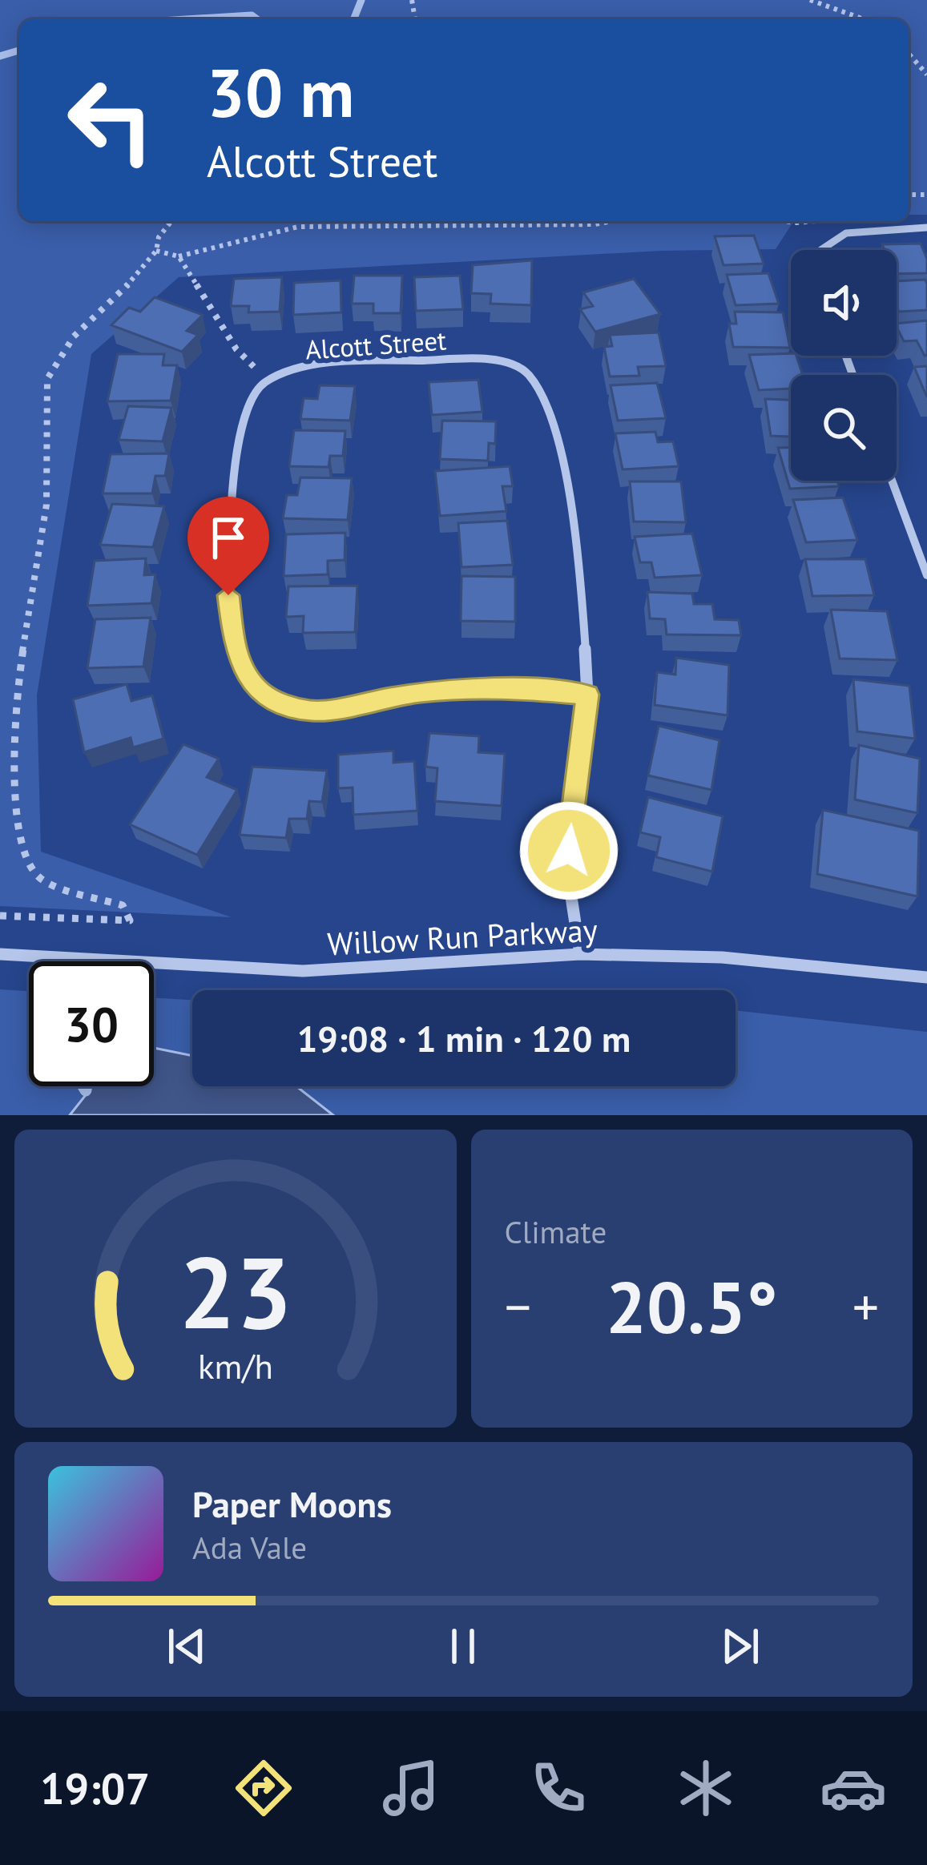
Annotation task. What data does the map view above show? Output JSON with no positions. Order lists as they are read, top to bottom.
{
  "streets": {
    "street": ["Alcott Street", "Willow Run Parkway"]
  },
  "crossings": [
    ["Alcott Street", "Willow Run Parkway"]
  ],
  "page": {
    "turn": ["30 m", "Alcott Street"],
    "limit": "30",
    "trip": "19:08 · 1 min · 120 m",
    "tile": "Climate",
    "heat": ["−", "20.5°", "+"],
    "song": ["Paper Moons", "Ada Vale"],
    "tabs": "19:07",
    "gauge": ["23", "km/h"]
  }
}
